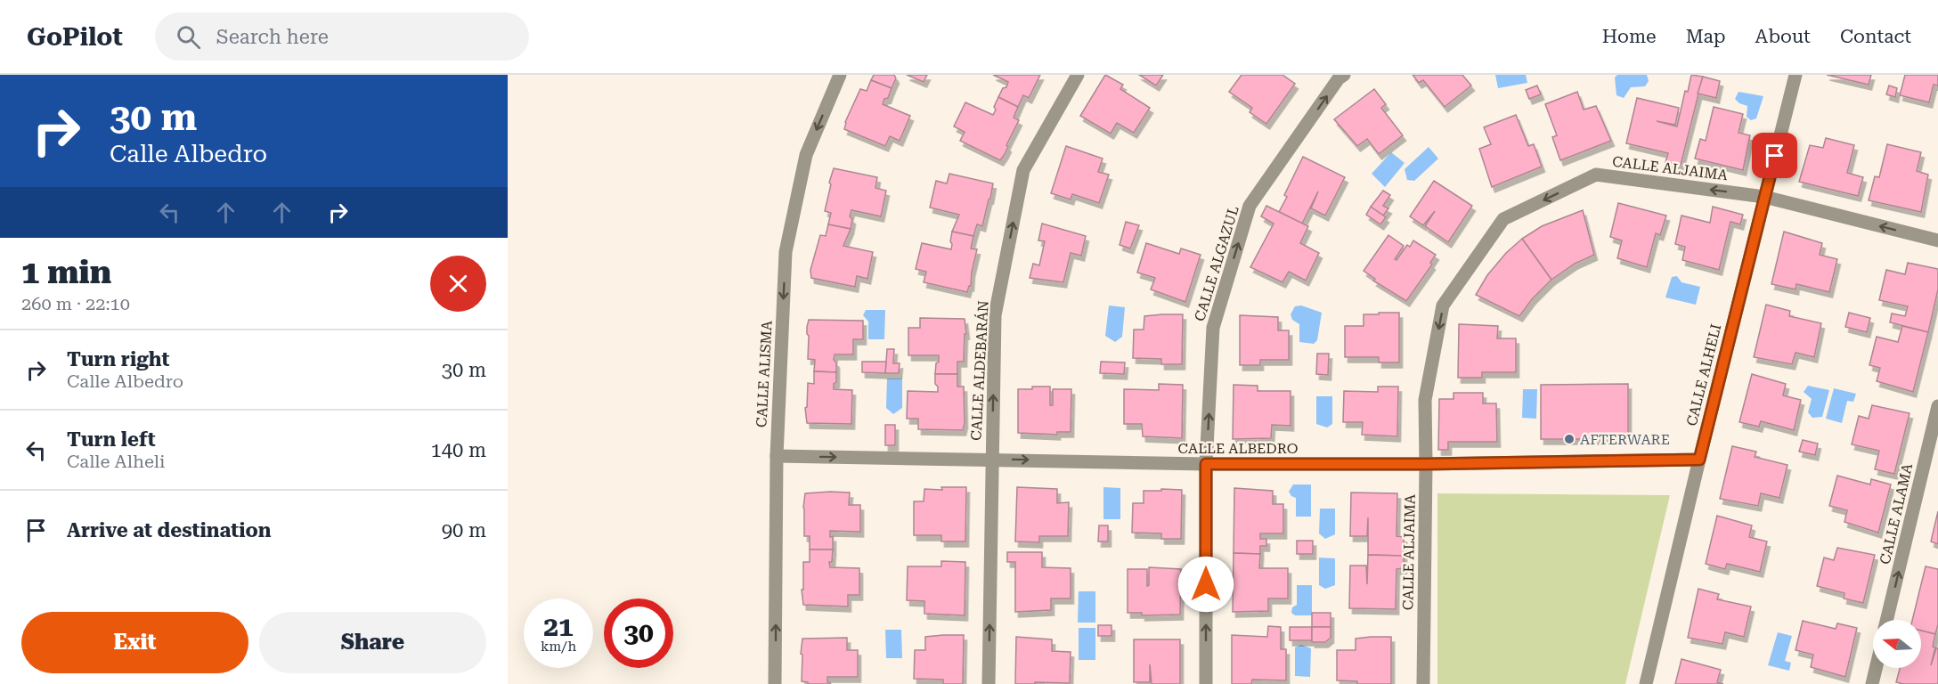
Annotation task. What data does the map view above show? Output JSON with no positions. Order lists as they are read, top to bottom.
{
  "streets": {
    "street": [
      "CALLE ALJAIMA",
      "CALLE ALGAZUL",
      "CALLE ALDEBARÁN",
      "CALLE ALISMA",
      "CALLE ALHELI",
      "CALLE ALBEDRO",
      "CALLE ALAMA"
    ]
  },
  "crossings": [
    ["CALLE ALJAIMA", "CALLE ALHELI"],
    ["CALLE ALJAIMA", "CALLE ALBEDRO"],
    ["CALLE ALGAZUL", "CALLE ALBEDRO"],
    ["CALLE ALDEBARÁN", "CALLE ALBEDRO"],
    ["CALLE ALISMA", "CALLE ALBEDRO"],
    ["CALLE ALHELI", "CALLE ALBEDRO"]
  ],
  "one_way": [
    "CALLE ALGAZUL",
    "CALLE ALDEBARÁN",
    "CALLE ALBEDRO",
    "CALLE ALAMA"
  ],
  "places": ["AFTERWARE"],
  "north": "left",
  "page": {
    "header": "GoPilot",
    "search": "Search here",
    "nav": [
      "Home",
      "Map",
      "About",
      "Contact"
    ],
    "turn": ["30 m", "Calle Albedro"],
    "heading": ["1 min", "260 m · 22:10"],
    "list": [
      {
        "name": "Turn right",
        "note": "Calle Albedro",
        "value": "30 m"
      },
      {
        "name": "Turn left",
        "note": "Calle Alheli",
        "value": "140 m"
      },
      {
        "name": "Arrive at destination",
        "value": "90 m"
      }
    ],
    "speed": "21 km/h",
    "limit": "30",
    "buttons": ["Exit", "Share"]
  }
}
